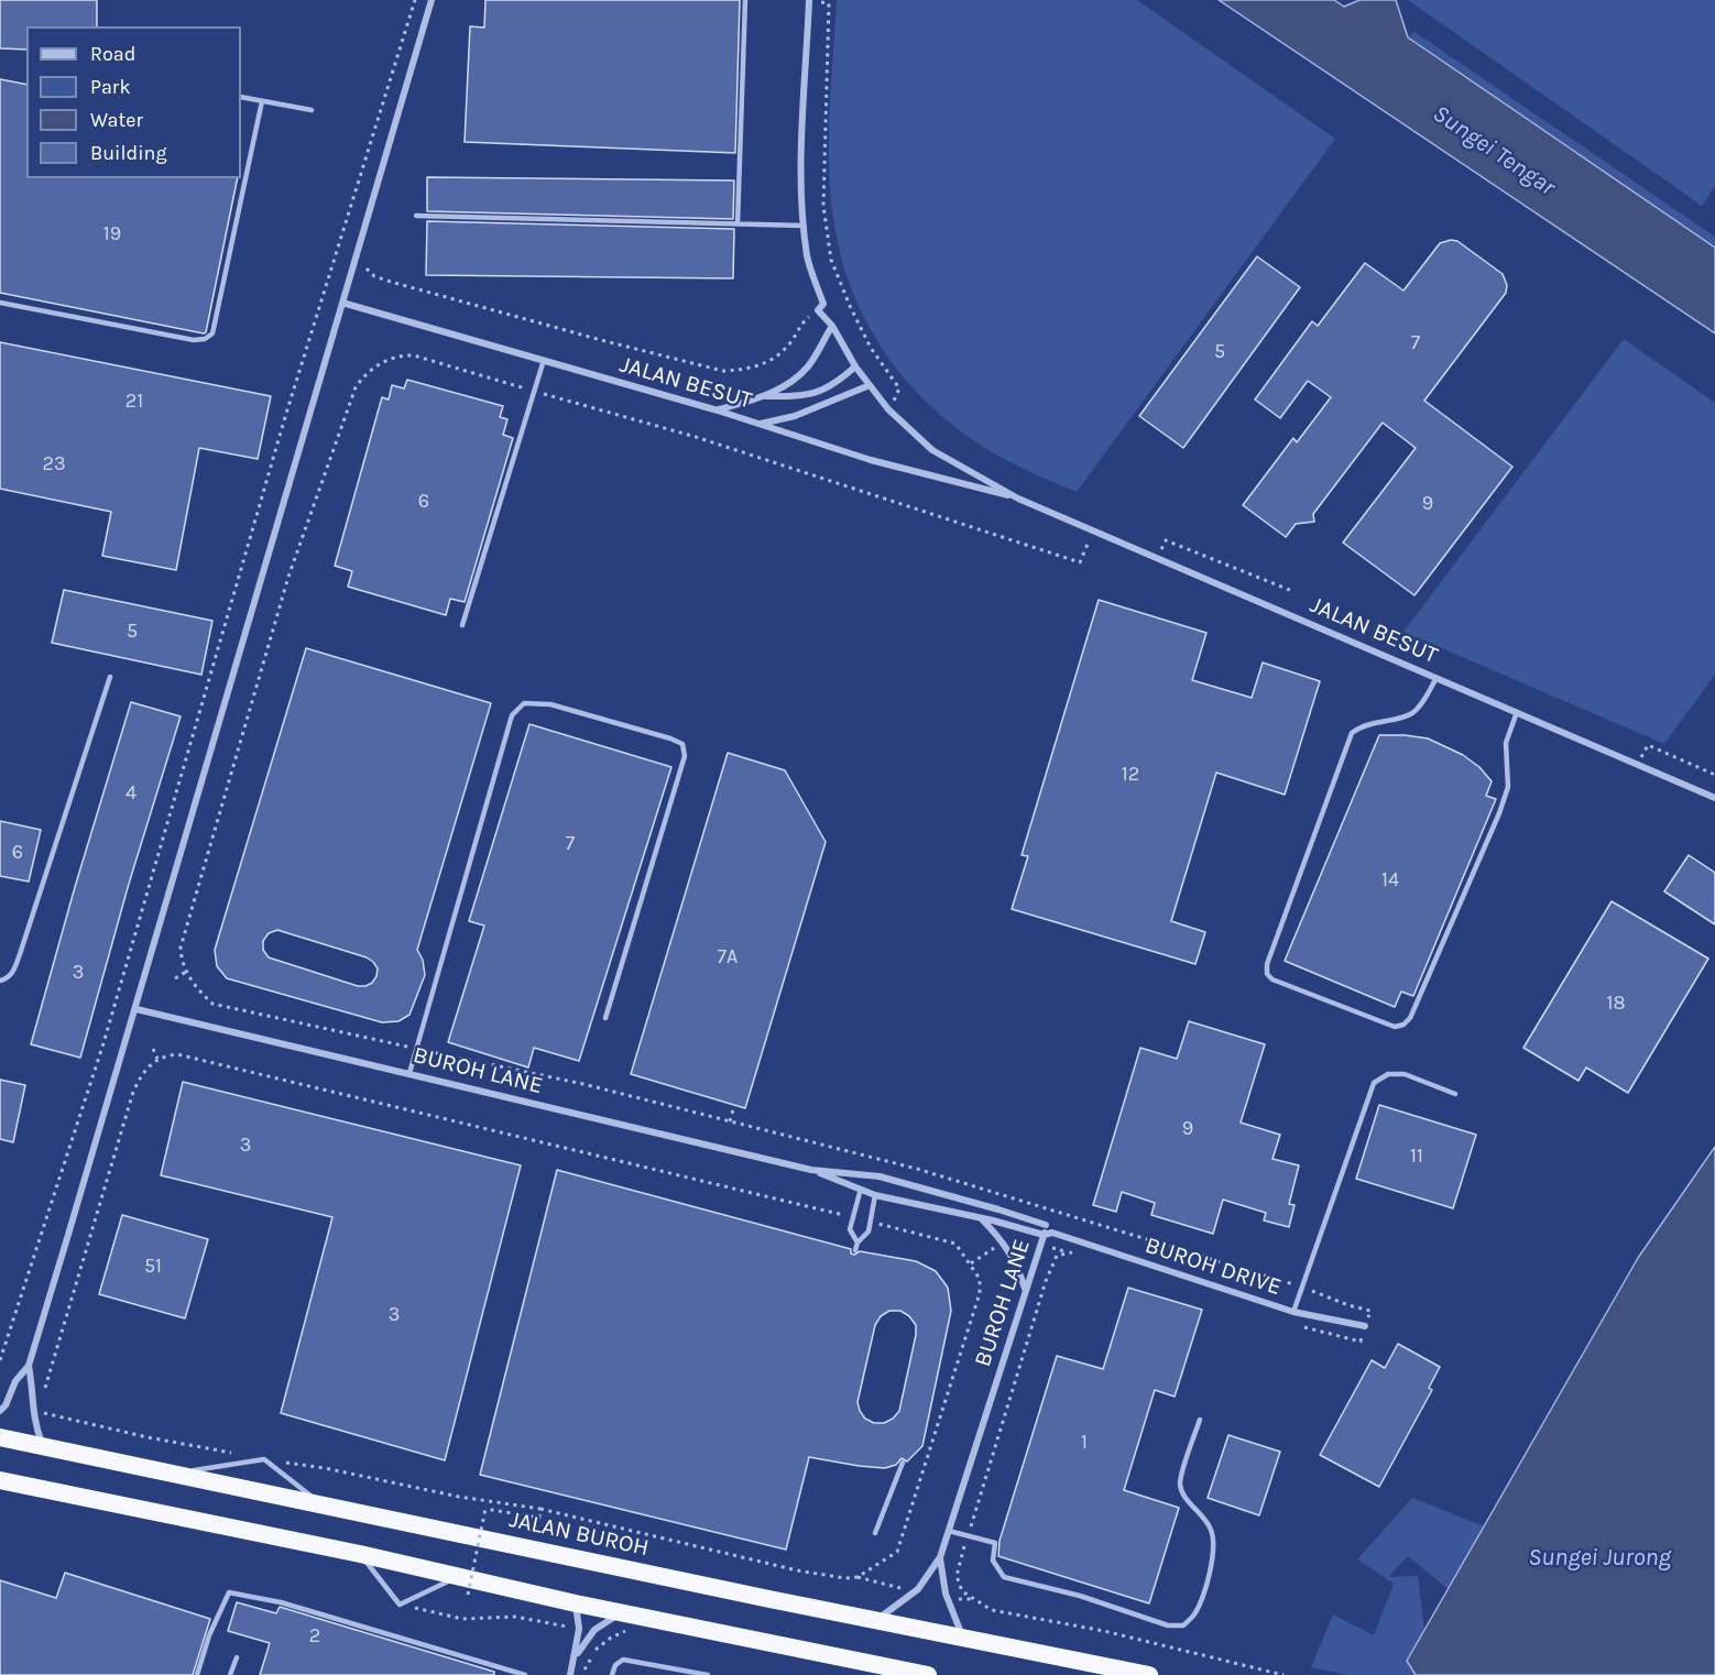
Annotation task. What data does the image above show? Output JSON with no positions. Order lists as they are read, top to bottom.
{
  "streets": {
    "highway": ["JALAN BUROH"],
    "street": ["JALAN BESUT", "BUROH LANE", "BUROH DRIVE"]
  },
  "crossings": [
    ["BUROH LANE", "JALAN BUROH"]
  ],
  "water": ["Sungei Tengar", "Sungei Jurong"],
  "house_numbers": [
    "19",
    "7",
    "5",
    "21",
    "23",
    "6",
    "9",
    "5",
    "12",
    "4",
    "7",
    "6",
    "14",
    "7A",
    "3",
    "18",
    "9",
    "3",
    "11",
    "51",
    "3",
    "1",
    "2"
  ],
  "legend": [
    "Road",
    "Park",
    "Water",
    "Building"
  ]
}
